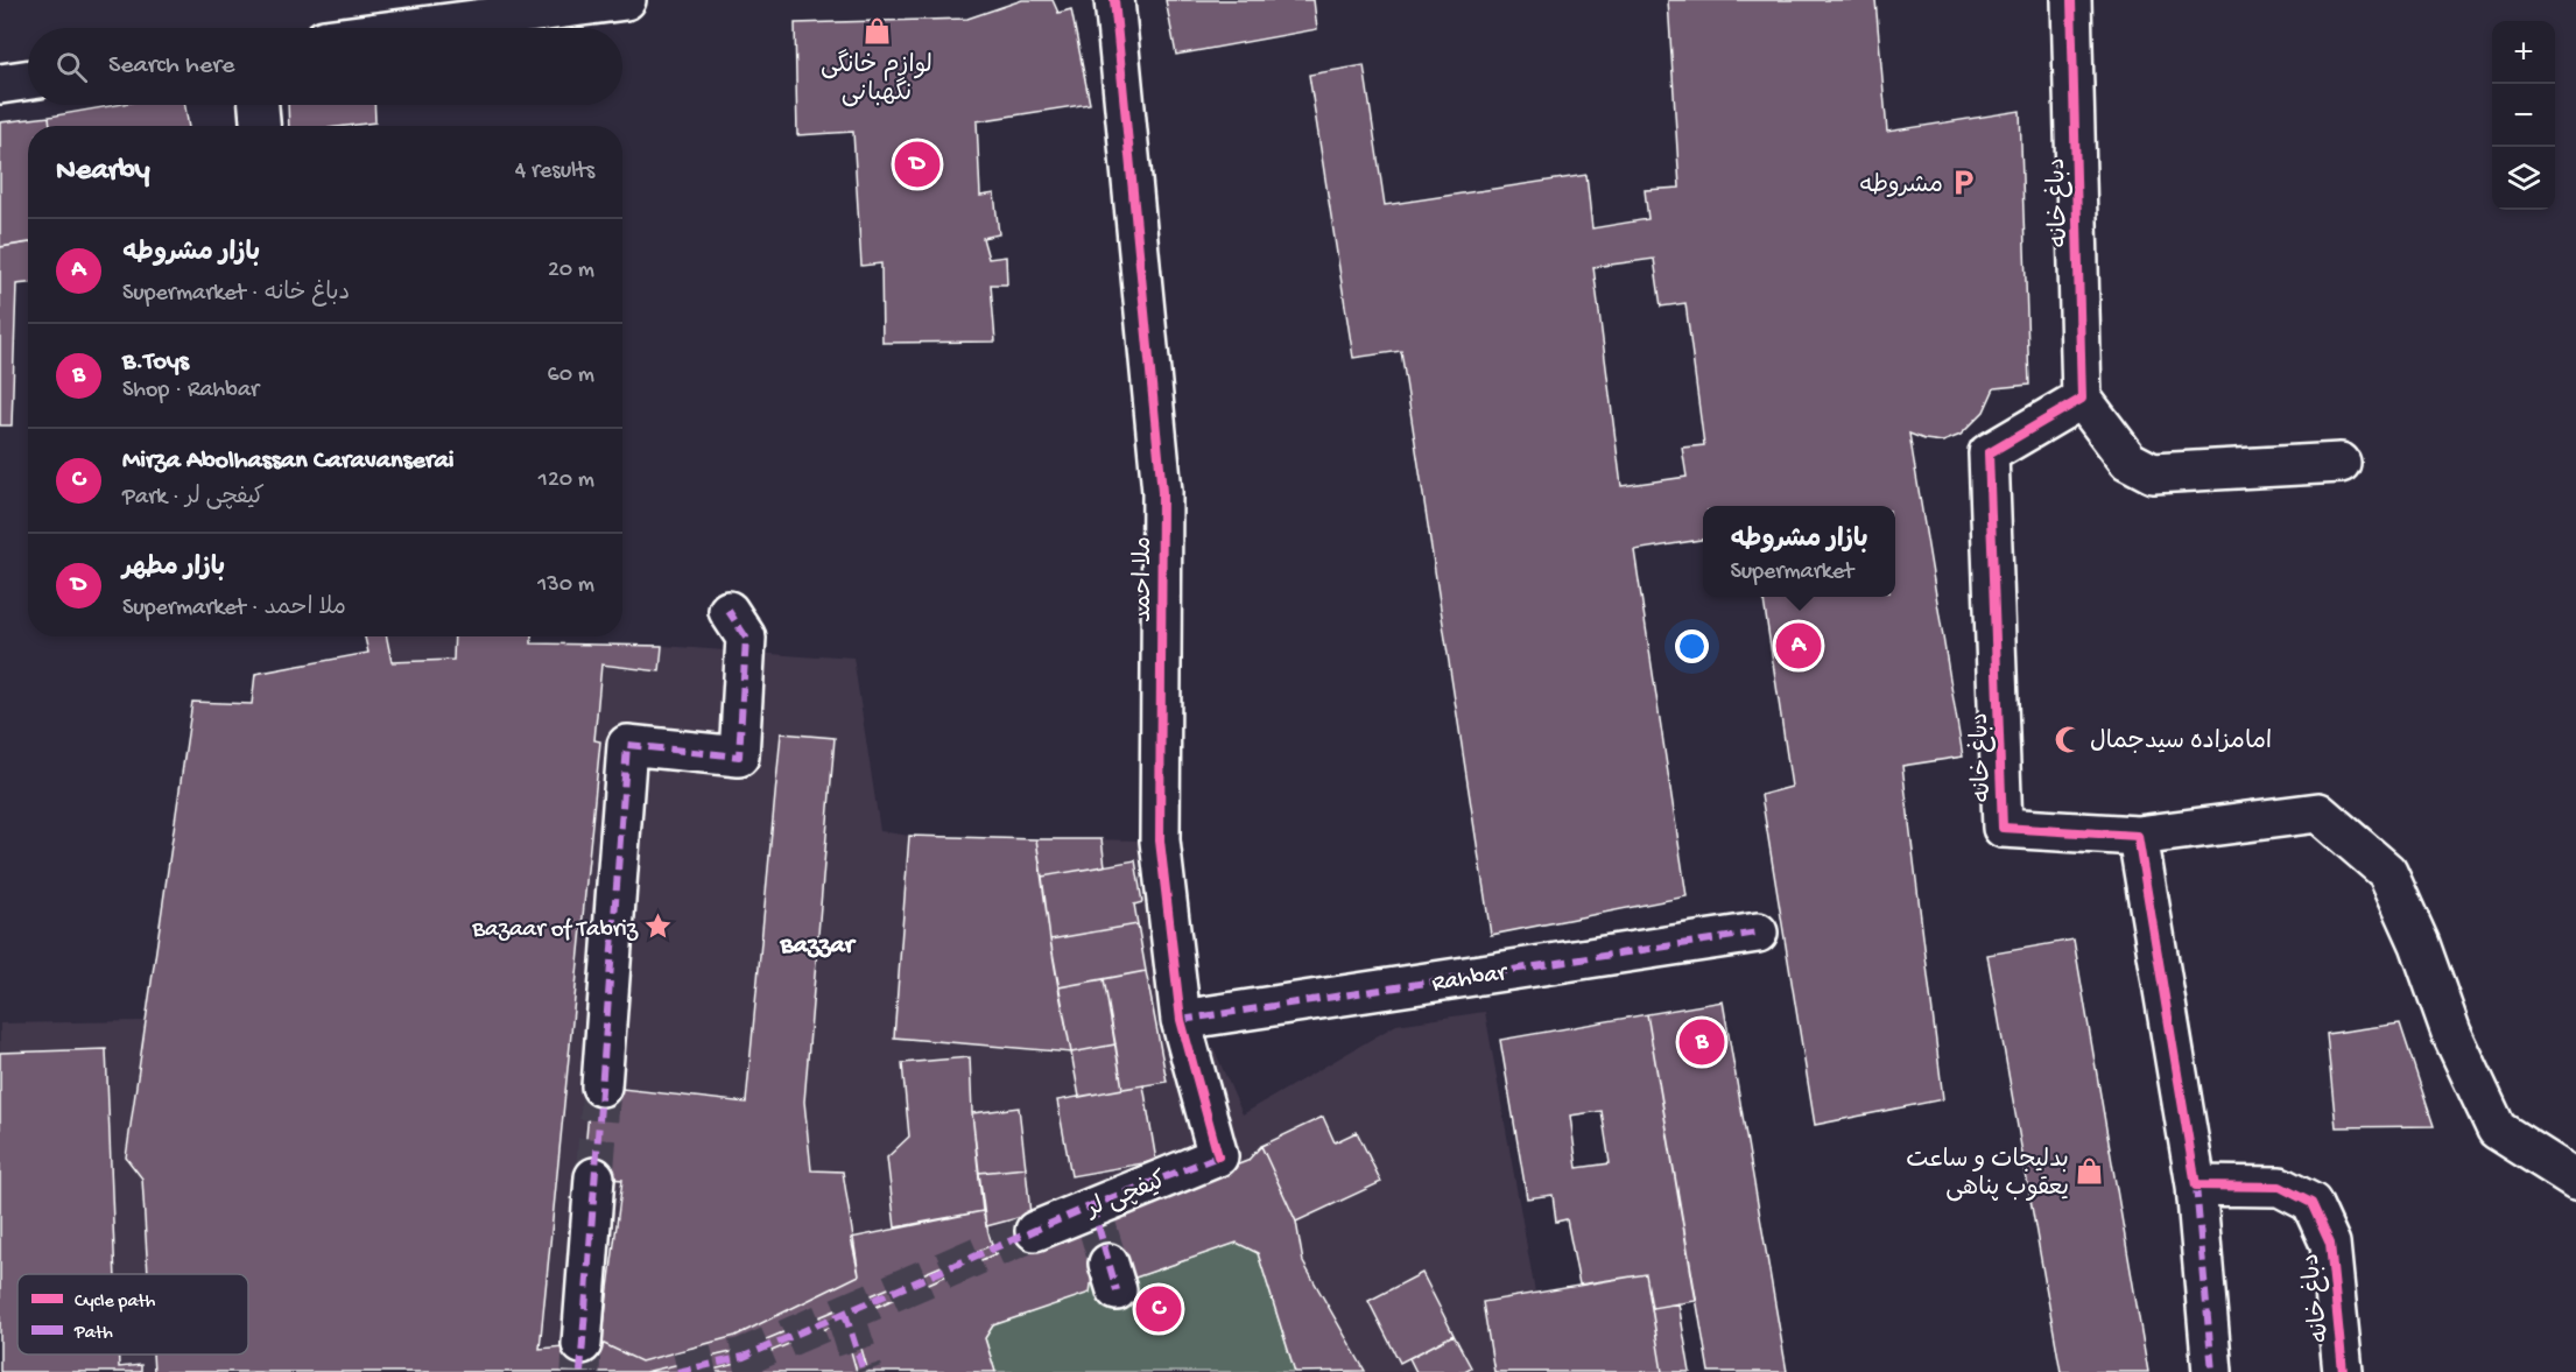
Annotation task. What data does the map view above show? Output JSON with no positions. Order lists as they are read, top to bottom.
{
  "streets": {
    "street": [
      "دباغ خانه",
      "ملا احمد",
      "Rahbar",
      "کیفچی لر"
    ]
  },
  "crossings": [
    ["ملا احمد", "Rahbar"],
    ["ملا احمد", "کیفچی لر"]
  ],
  "districts": ["Bazzar"],
  "places": {
    "shop": ["لوازم خانگی نگهبانی", "بدلیجات و ساعت یعقوب پناهی"],
    "parking": ["مشروطه"],
    "mosque": ["امامزاده سیدجمال"],
    "place": ["Bazaar of Tabriz"]
  },
  "legend": ["Cycle path", "Path"],
  "page": {
    "map_buttons": ["+", "−"],
    "search": "Search here",
    "heading": ["Nearby", "4 results"],
    "pins": [
      "D",
      "A",
      "B",
      "C"
    ],
    "list": [
      {
        "mark": "A",
        "name": "بازار مشروطه",
        "note": "Supermarket · دباغ خانه",
        "value": "20 m"
      },
      {
        "mark": "B",
        "name": "B.Toys",
        "note": "Shop · Rahbar",
        "value": "60 m"
      },
      {
        "mark": "C",
        "name": "Mirza Abolhassan Caravanserai",
        "note": "Park · کیفچی لر",
        "value": "120 m"
      },
      {
        "mark": "D",
        "name": "بازار مطهر",
        "note": "Supermarket · ملا احمد",
        "value": "130 m"
      }
    ],
    "popup": ["بازار مشروطه", "Supermarket"]
  }
}
